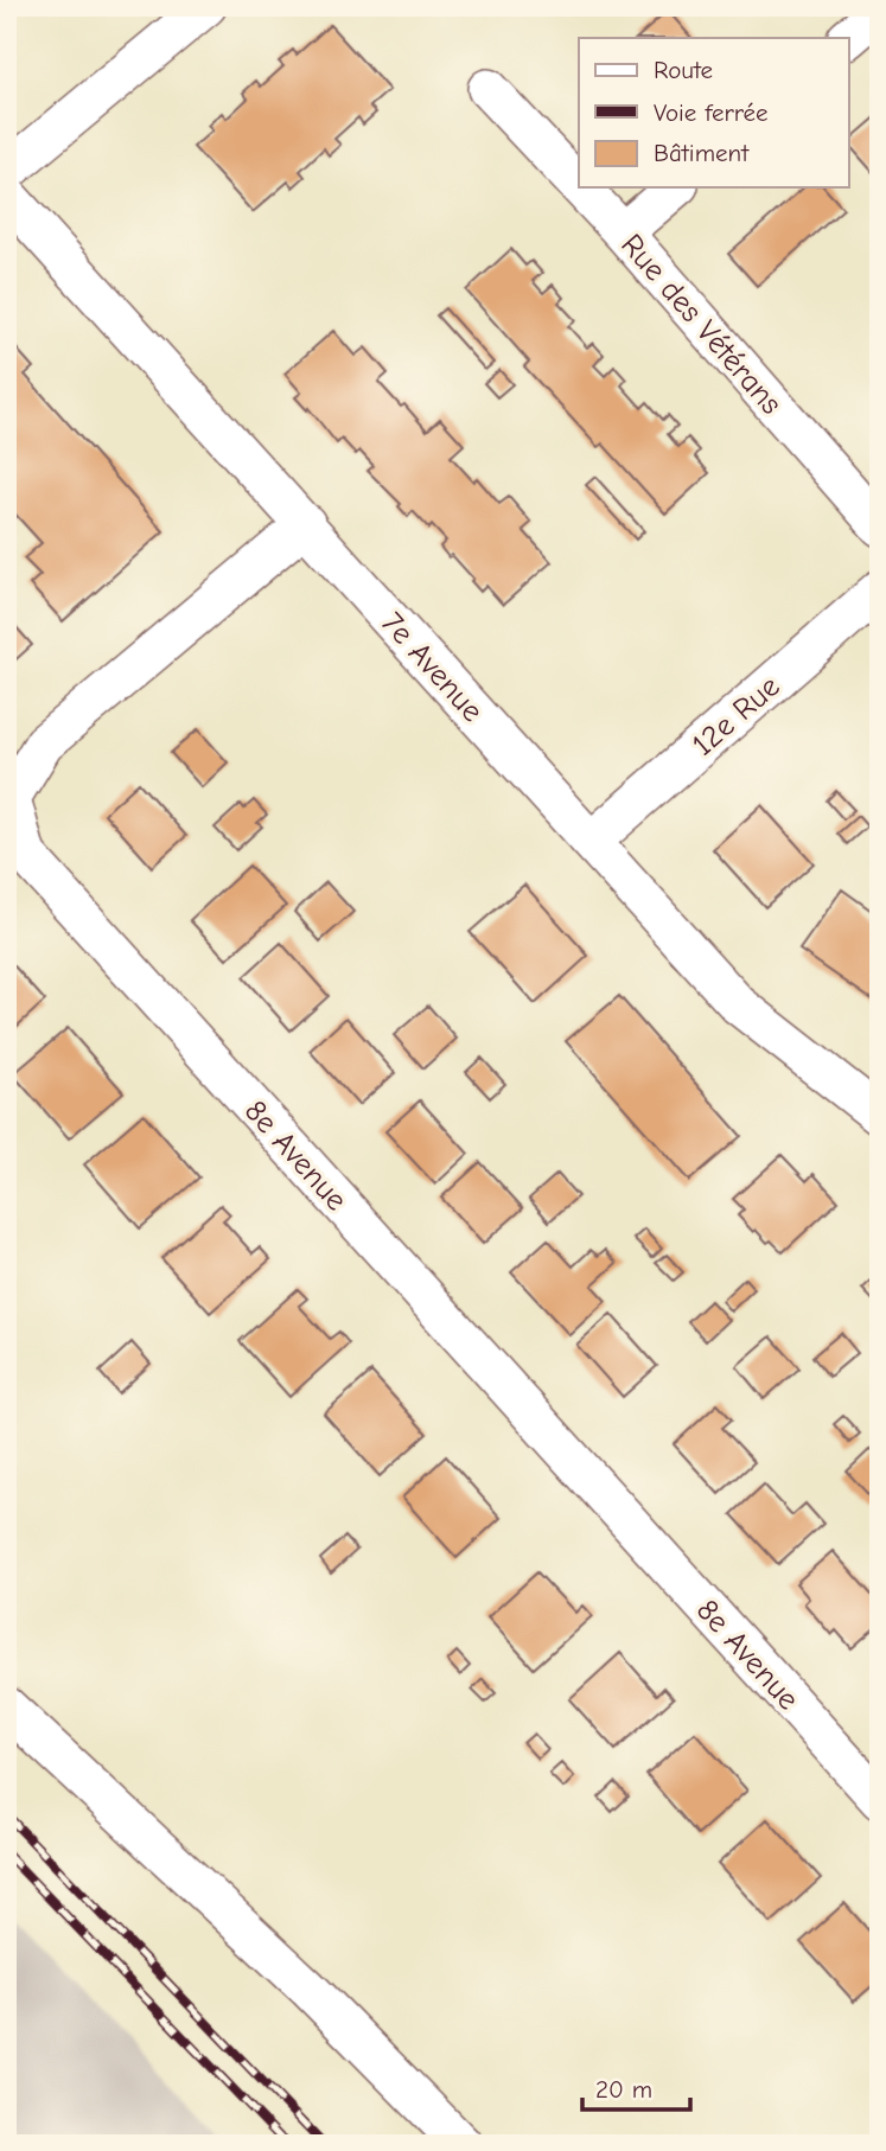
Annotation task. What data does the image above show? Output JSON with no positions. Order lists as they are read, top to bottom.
{
  "streets": {
    "street": [
      "Rue des Vétérans",
      "7e Avenue",
      "12e Rue",
      "8e Avenue"
    ]
  },
  "crossings": [
    ["7e Avenue", "12e Rue"],
    ["7e Avenue", "8e Avenue"]
  ],
  "legend": ["Route", "Voie ferrée", "Bâtiment"],
  "scale_bar": "20 m"
}
